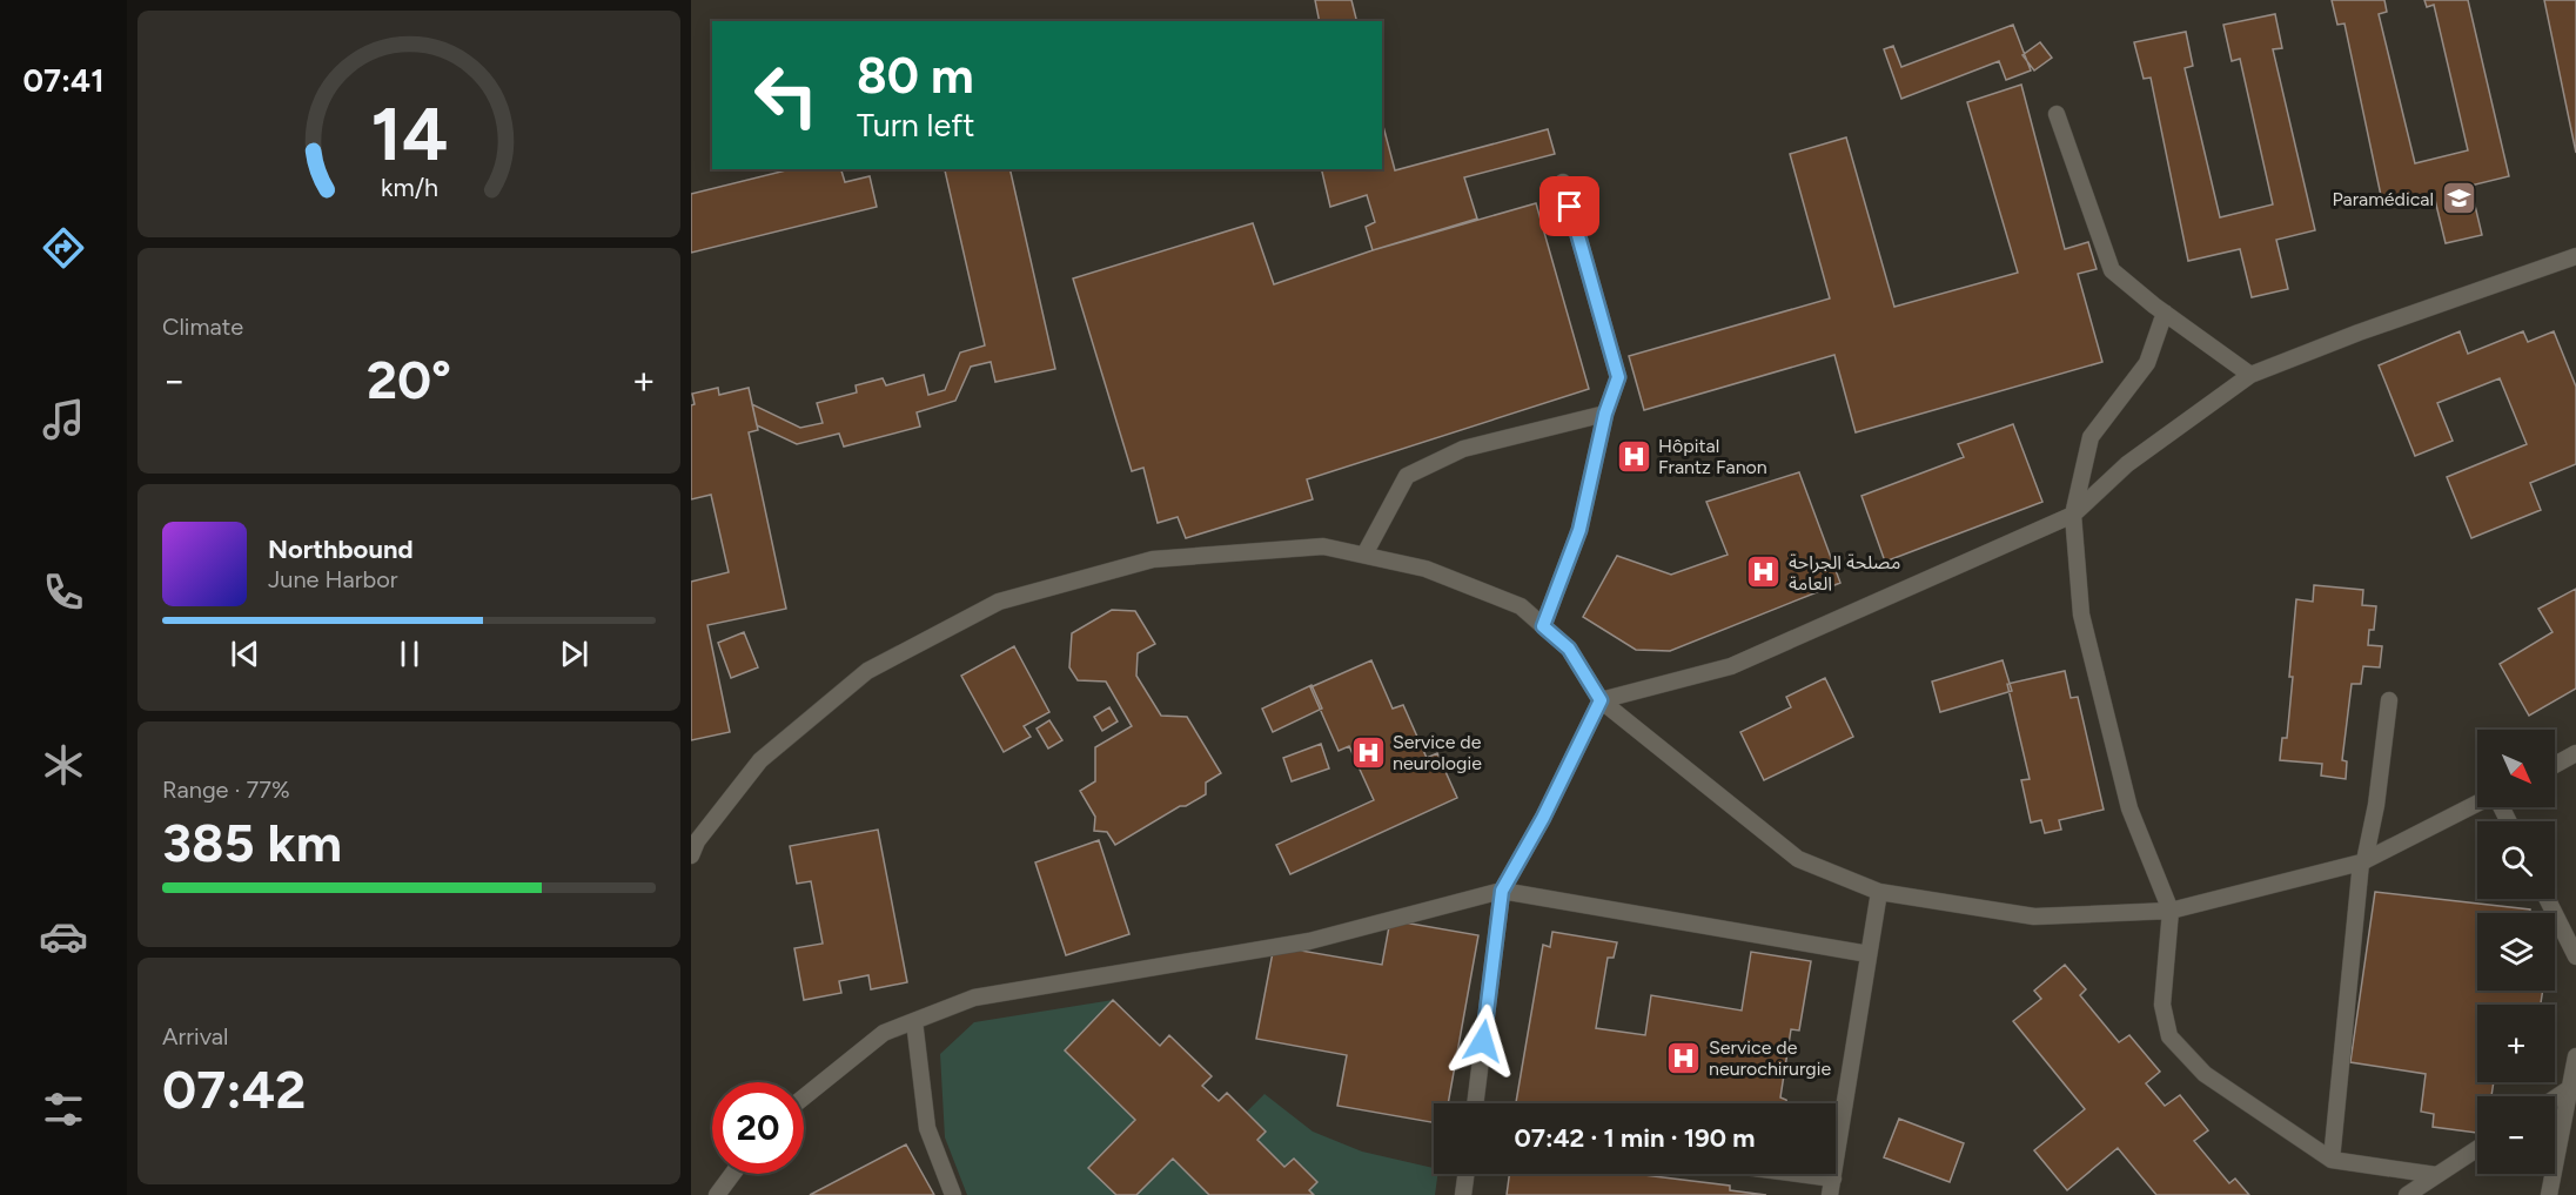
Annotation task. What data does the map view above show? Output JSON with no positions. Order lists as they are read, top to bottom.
{
  "places": {
    "school or university": ["Paramédical"],
    "hospital": [
      "Hôpital Frantz Fanon",
      "مصلحة الجراحة العامة",
      "Service de neurologie",
      "Service de neurochirurgie"
    ]
  },
  "north": "bottom right",
  "page": {
    "tabs": "07:41",
    "turn": ["80 m", "Turn left"],
    "tile": [
      "Climate",
      ["Range · 77%", "385 km"],
      ["Arrival", "07:42"]
    ],
    "heat": ["−", "20°", "+"],
    "song": ["Northbound", "June Harbor"],
    "map_buttons": ["+", "−"],
    "limit": "20",
    "trip": "07:42 · 1 min · 190 m",
    "gauge": ["14", "km/h"]
  }
}
